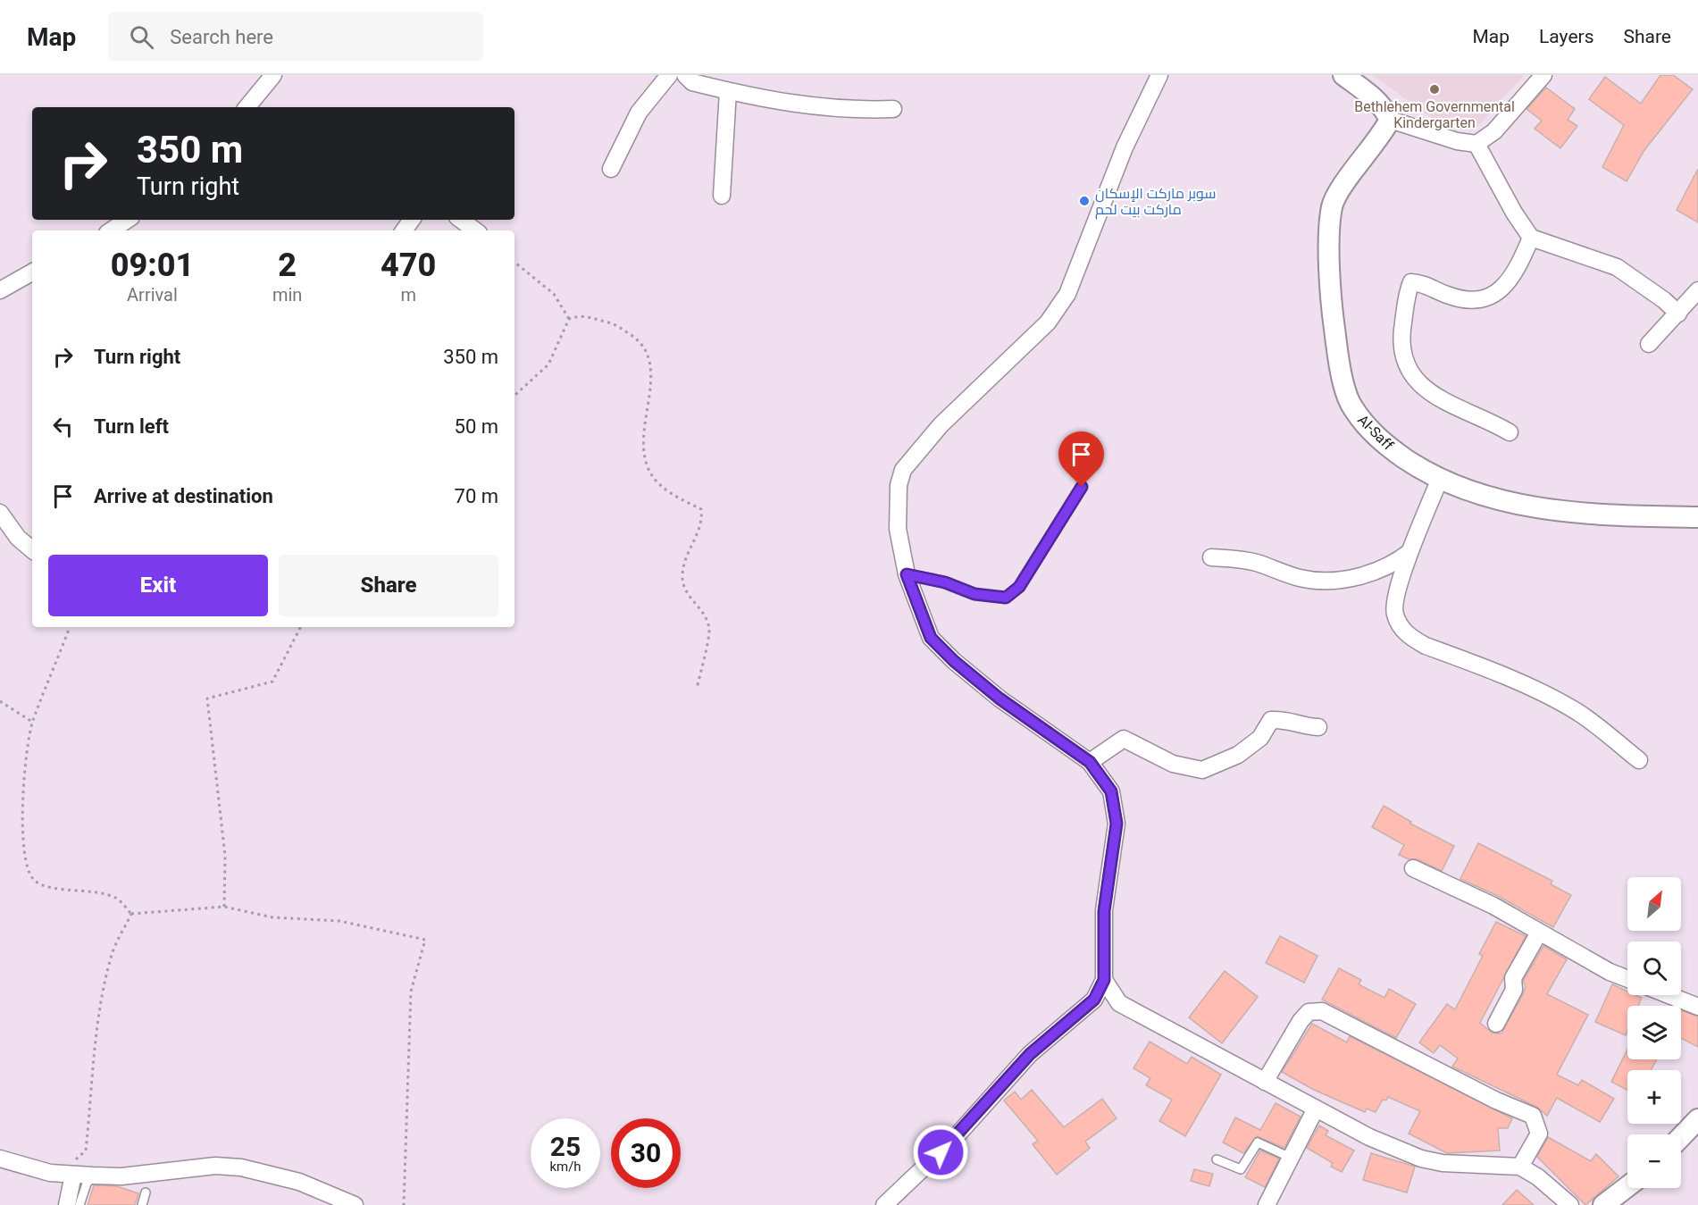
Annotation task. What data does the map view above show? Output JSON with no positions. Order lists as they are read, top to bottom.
{
  "streets": {
    "street": ["Al-Saff"]
  },
  "places": ["Bethlehem Governmental Kindergarten", "سوبر ماركت الإسكان ماركت بيت لحم"],
  "north": "top right",
  "page": {
    "header": "Map",
    "search": "Search here",
    "nav": ["Map", "Layers", "Share"],
    "turn": ["350 m", "Turn right"],
    "eta": [
      "09:01",
      "Arrival",
      "2",
      "min",
      "470",
      "m"
    ],
    "list": [
      {
        "name": "Turn right",
        "value": "350 m"
      },
      {
        "name": "Turn left",
        "value": "50 m"
      },
      {
        "name": "Arrive at destination",
        "value": "70 m"
      }
    ],
    "buttons": ["Exit", "Share"],
    "map_buttons": ["+", "−"],
    "speed": "25 km/h",
    "limit": "30"
  }
}
